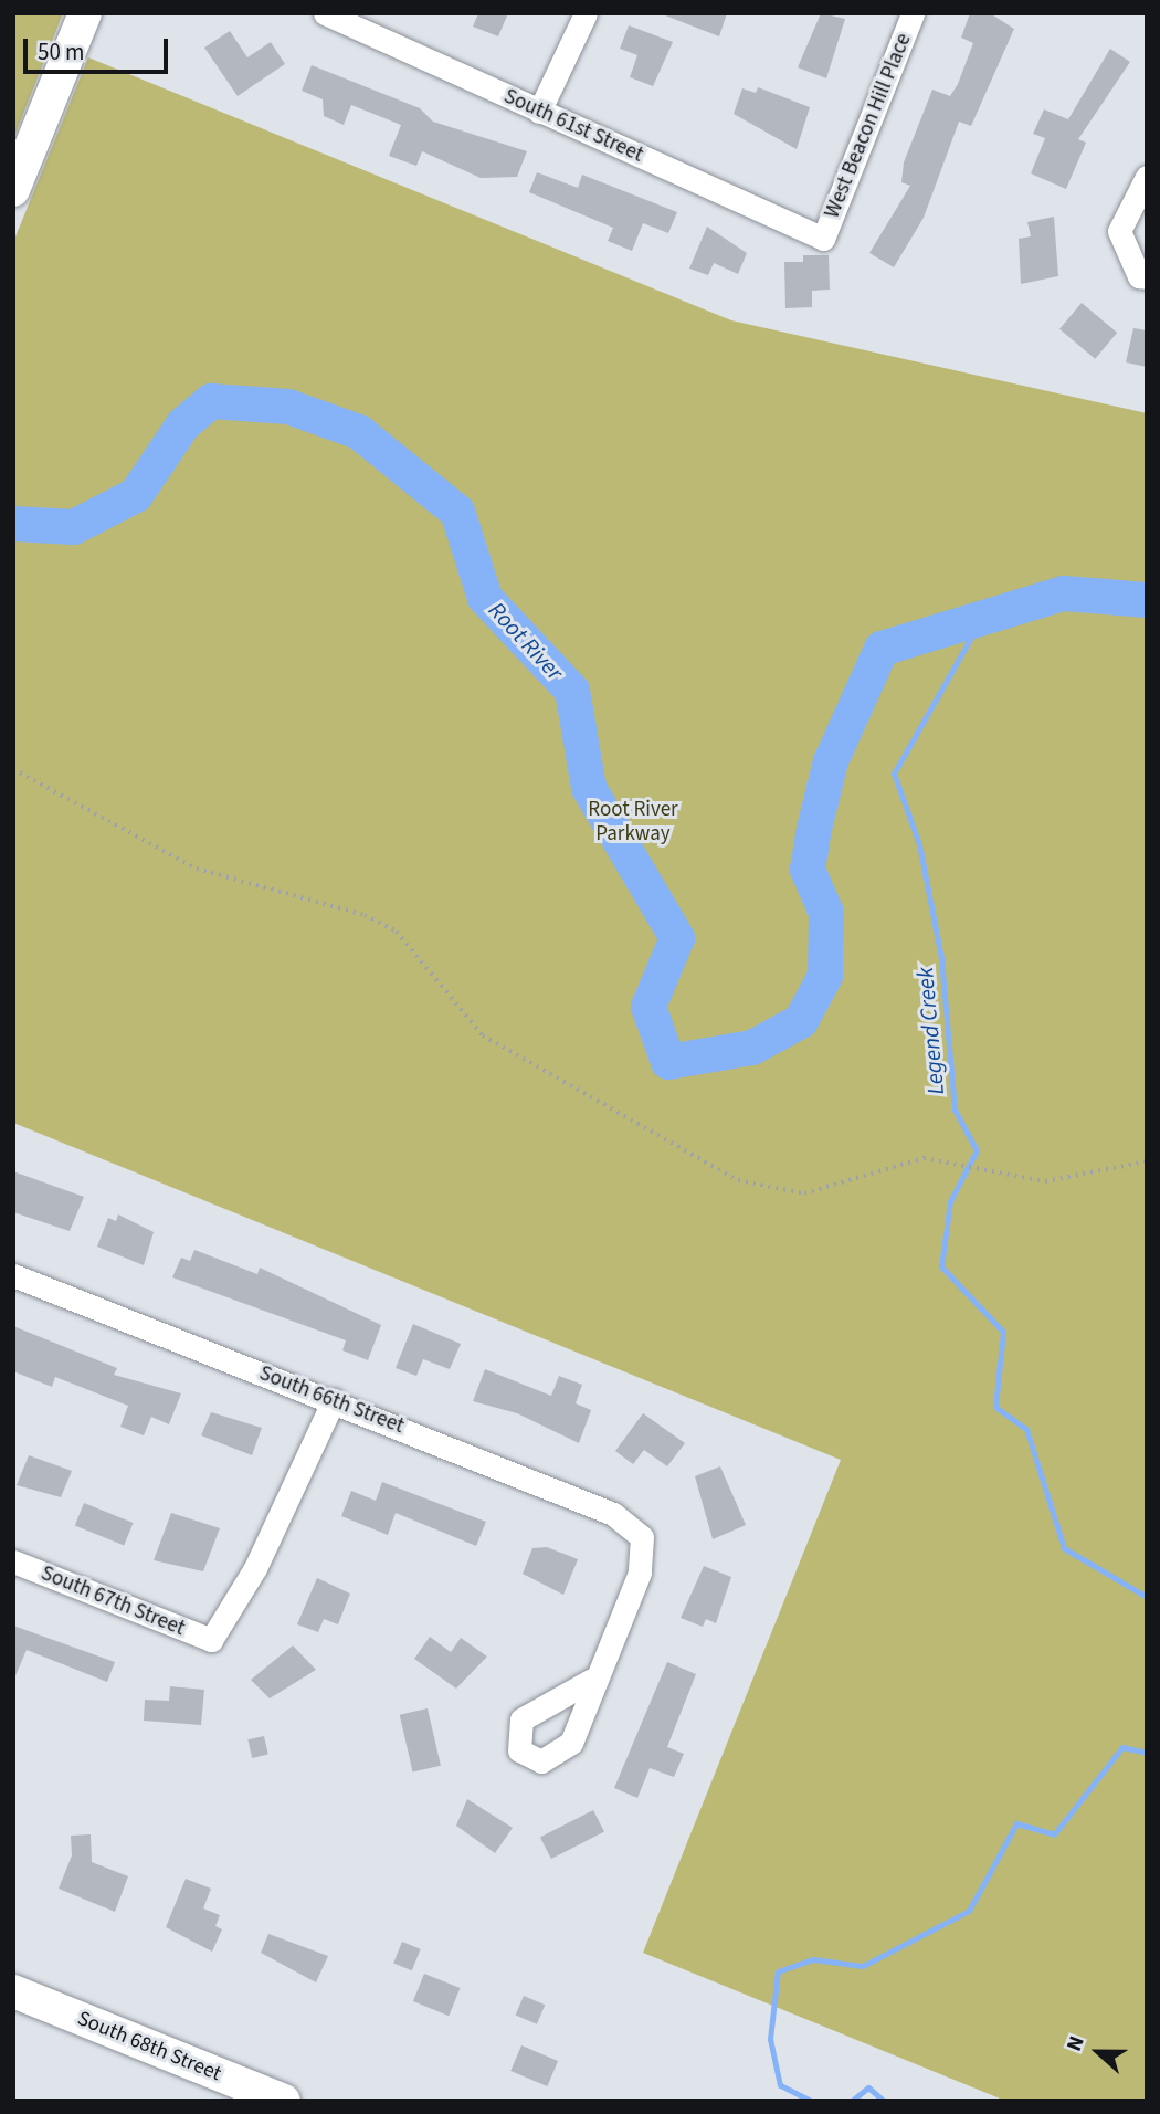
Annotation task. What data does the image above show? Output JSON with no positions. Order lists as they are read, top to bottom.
{
  "streets": {
    "street": [
      "South 61st Street",
      "West Beacon Hill Place",
      "South 66th Street",
      "South 67th Street",
      "South 68th Street"
    ]
  },
  "crossings": [
    ["South 61st Street", "West Beacon Hill Place"],
    ["South 66th Street", "South 67th Street"]
  ],
  "water": ["Root River", "Legend Creek"],
  "parks": ["Root River Parkway"],
  "scale_bar": "50 m",
  "north": "left"
}
